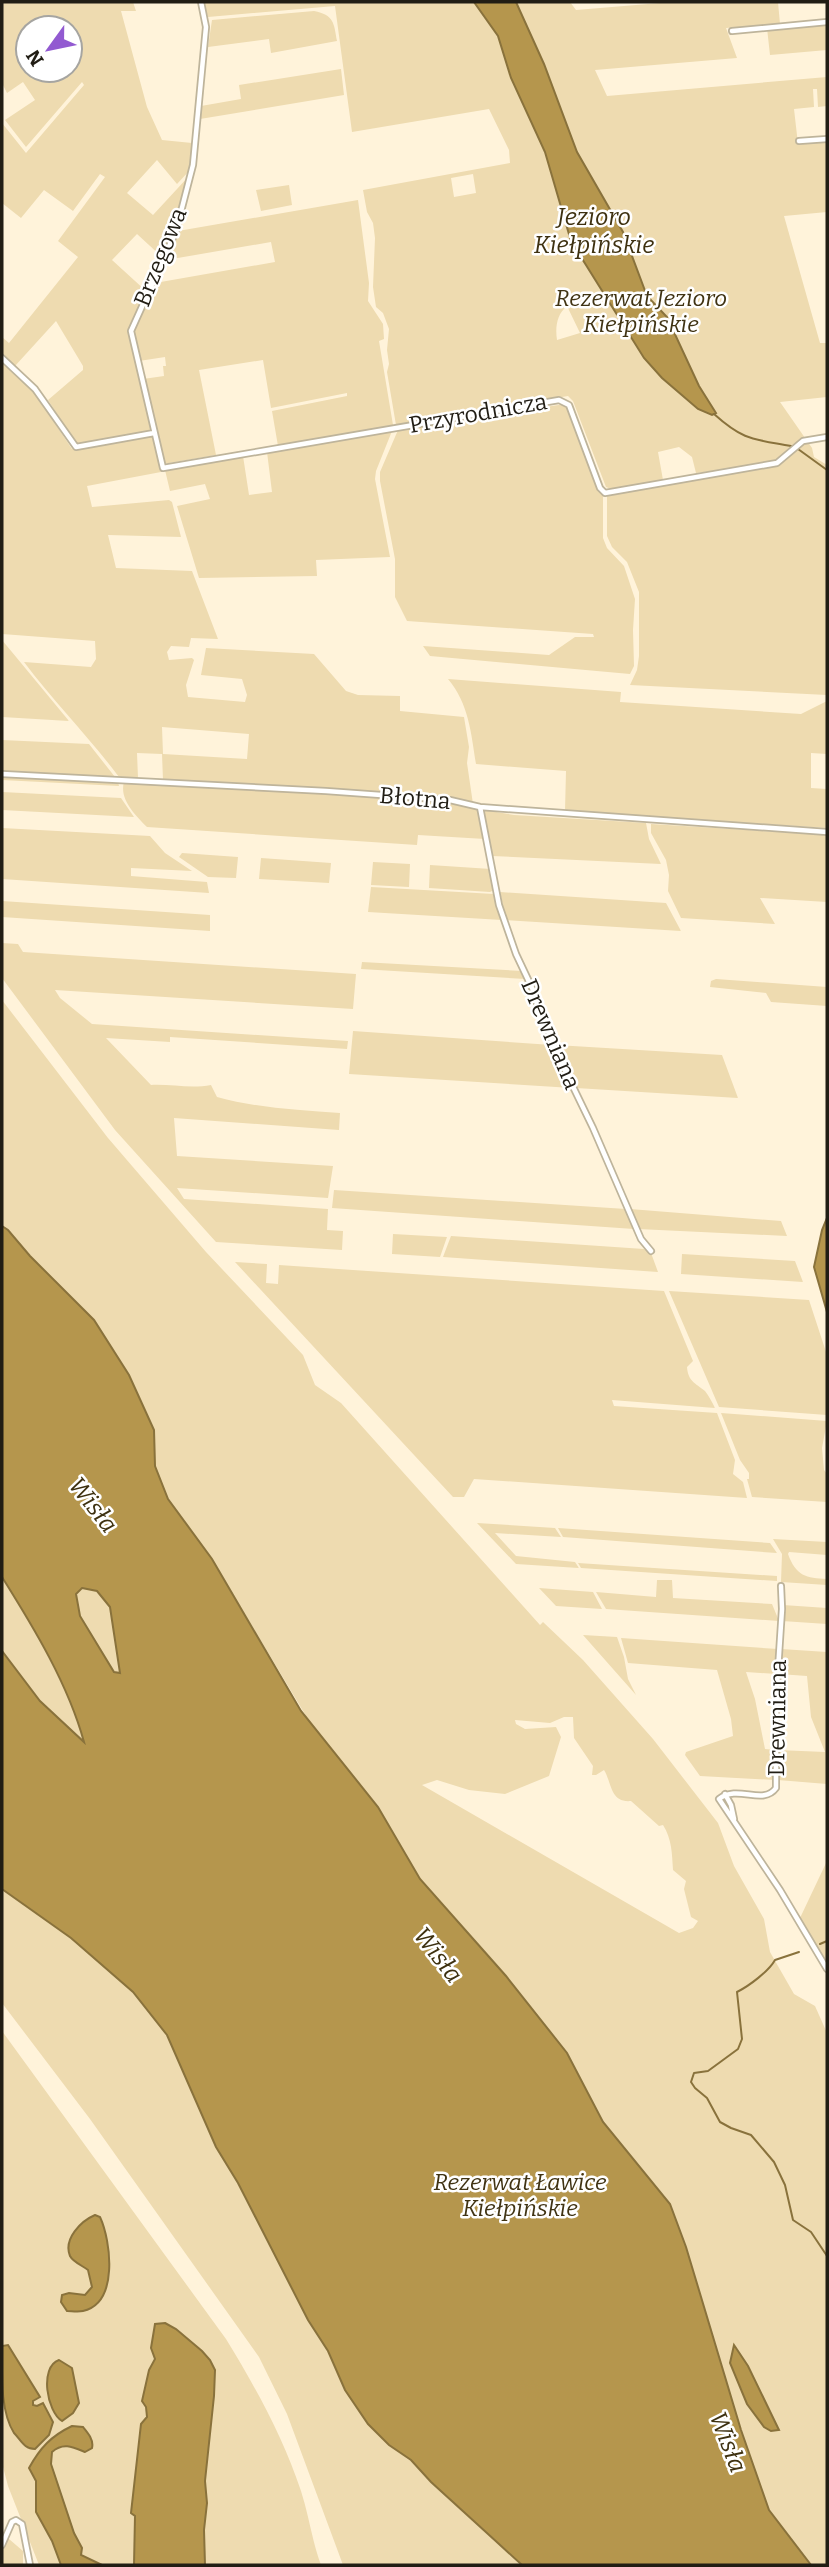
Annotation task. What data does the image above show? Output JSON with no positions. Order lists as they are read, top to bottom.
{
  "streets": {
    "street": [
      "Brzegowa",
      "Przyrodnicza",
      "Błotna",
      "Drewniana"
    ]
  },
  "crossings": [
    ["Brzegowa", "Przyrodnicza"],
    ["Błotna", "Drewniana"]
  ],
  "water": ["Jezioro Kiełpińskie", "Wisła"],
  "parks": ["Rezerwat Jezioro Kiełpińskie", "Rezerwat Ławice Kiełpińskie"],
  "north": "bottom left"
}
